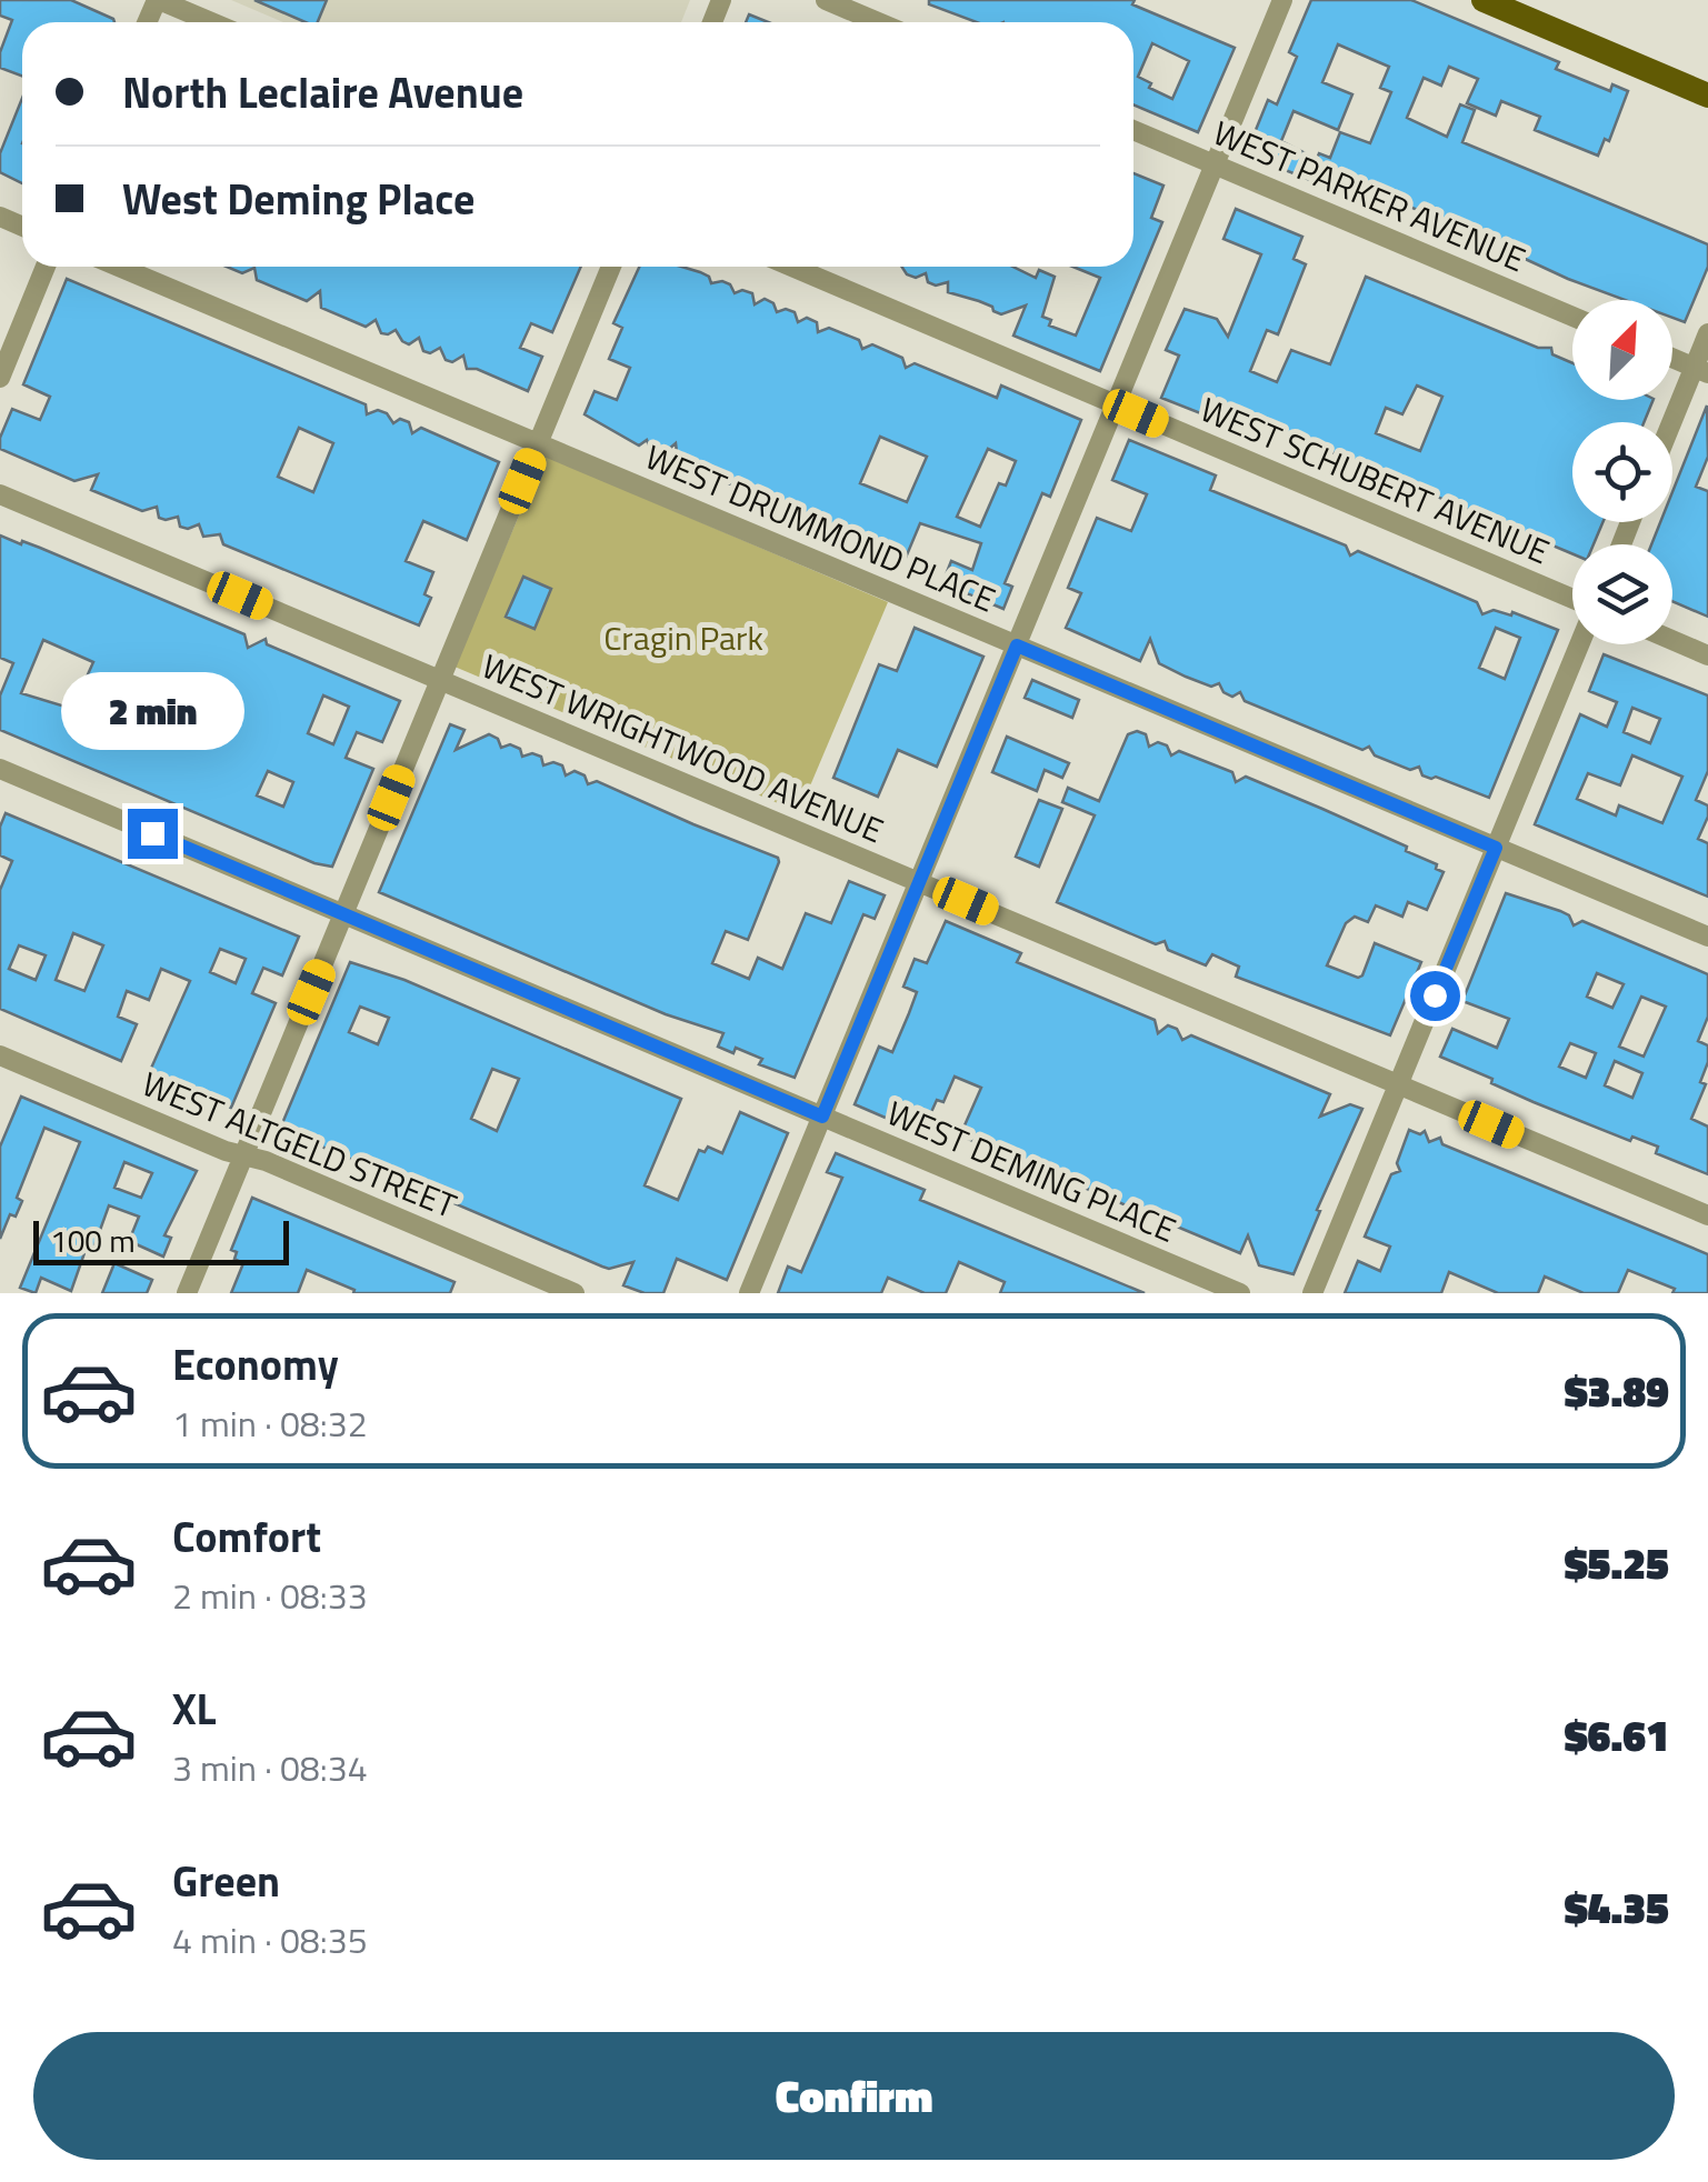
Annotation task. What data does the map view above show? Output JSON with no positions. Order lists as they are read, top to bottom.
{
  "streets": {
    "street": [
      "WEST PARKER AVENUE",
      "WEST SCHUBERT AVENUE",
      "WEST DRUMMOND PLACE",
      "WEST WRIGHTWOOD AVENUE",
      "WEST ALTGELD STREET",
      "WEST DEMING PLACE"
    ]
  },
  "parks": ["Cragin Park"],
  "scale_bar": "100 m",
  "north": "top right",
  "page": {
    "banner": ["North Leclaire Avenue", "West Deming Place"],
    "bubble": "2 min",
    "scale": "100 m",
    "list": [
      {
        "name": "Economy",
        "note": "1 min · 08:32",
        "value": "$3.89"
      },
      {
        "name": "Comfort",
        "note": "2 min · 08:33",
        "value": "$5.25"
      },
      {
        "name": "XL",
        "note": "3 min · 08:34",
        "value": "$6.61"
      },
      {
        "name": "Green",
        "note": "4 min · 08:35",
        "value": "$4.35"
      }
    ],
    "buttons": "Confirm"
  }
}
